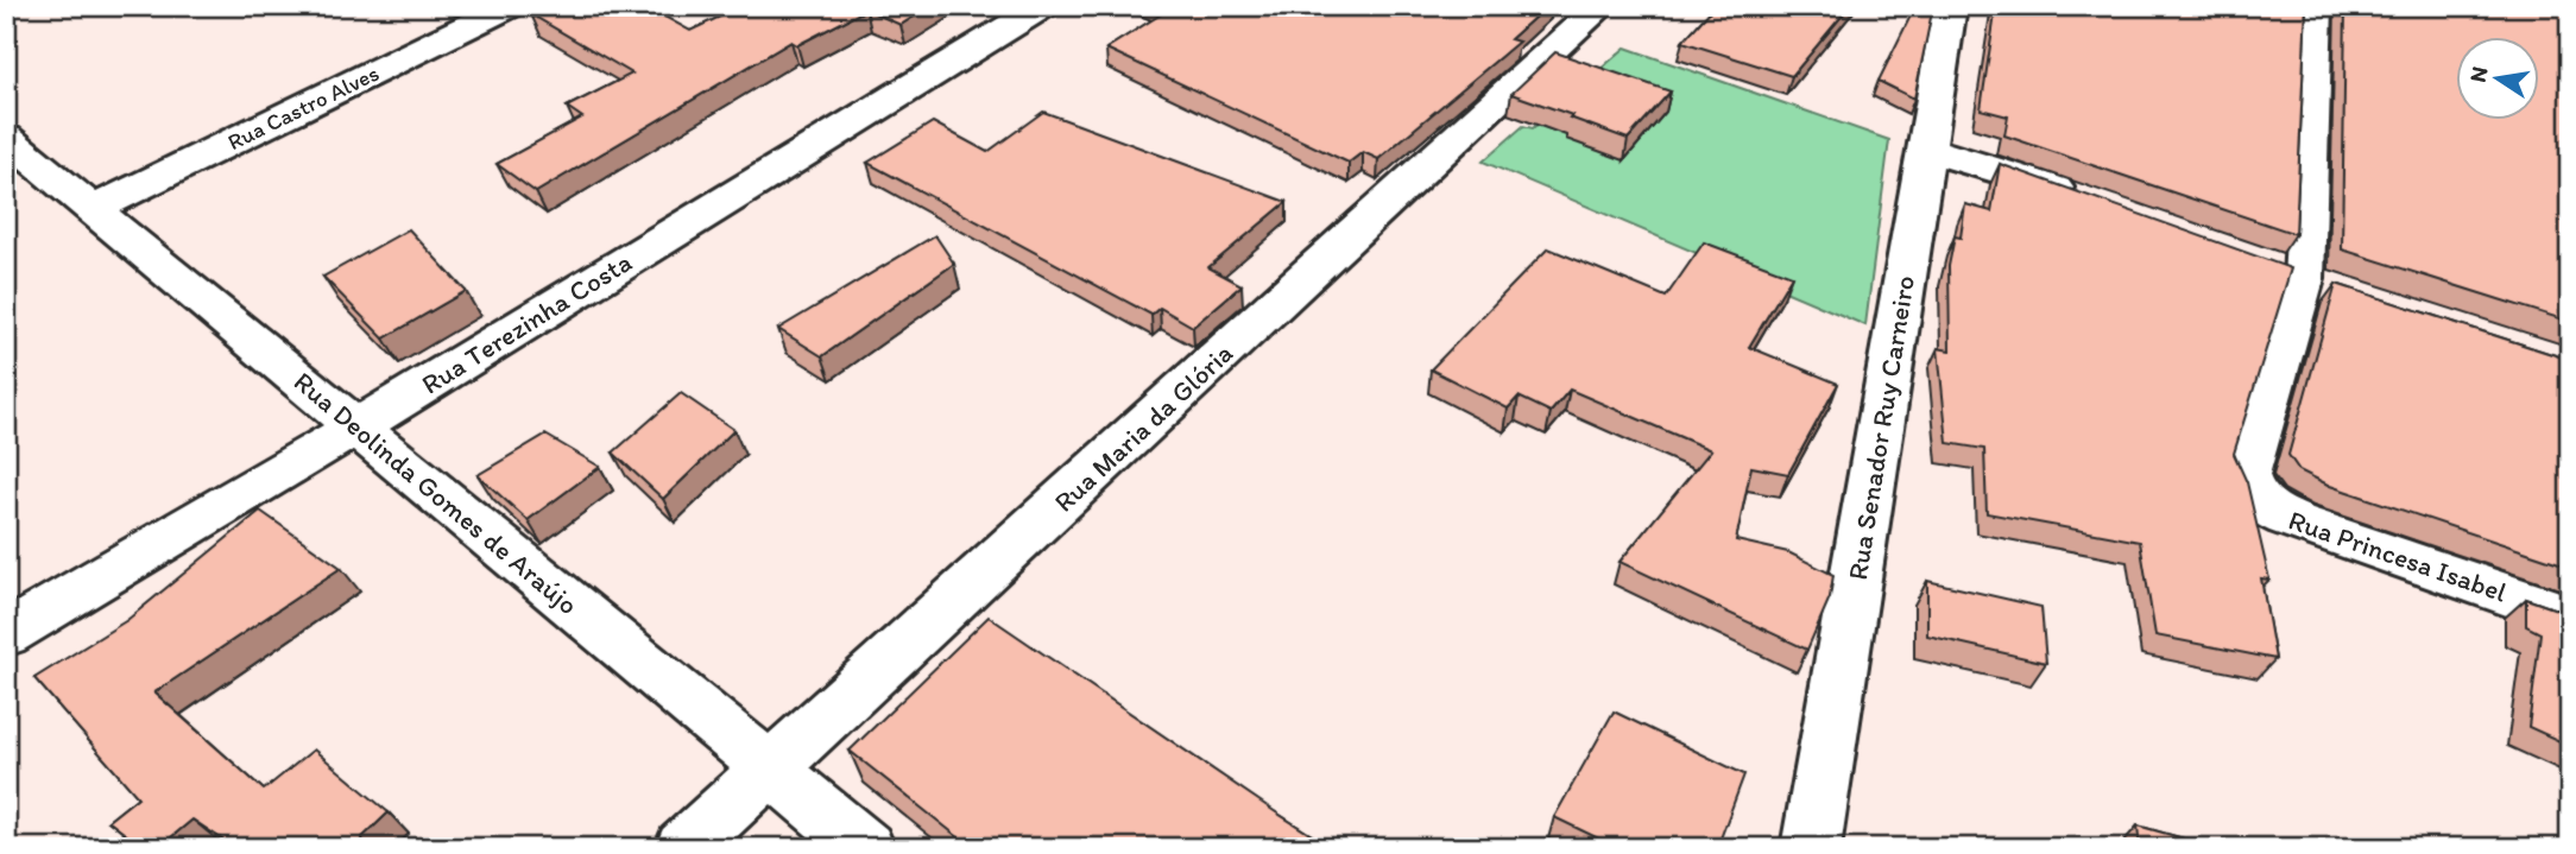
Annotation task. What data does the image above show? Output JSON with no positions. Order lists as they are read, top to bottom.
{
  "streets": {
    "street": [
      "Rua Castro Alves",
      "Rua Terezinha Costa",
      "Rua Maria da Glória",
      "Rua Senador Ruy Carneiro",
      "Rua Deolinda Gomes de Araújo",
      "Rua Princesa Isabel"
    ]
  },
  "crossings": [
    ["Rua Castro Alves", "Rua Deolinda Gomes de Araújo"],
    ["Rua Terezinha Costa", "Rua Deolinda Gomes de Araújo"],
    ["Rua Maria da Glória", "Rua Deolinda Gomes de Araújo"]
  ],
  "north": "left"
}
